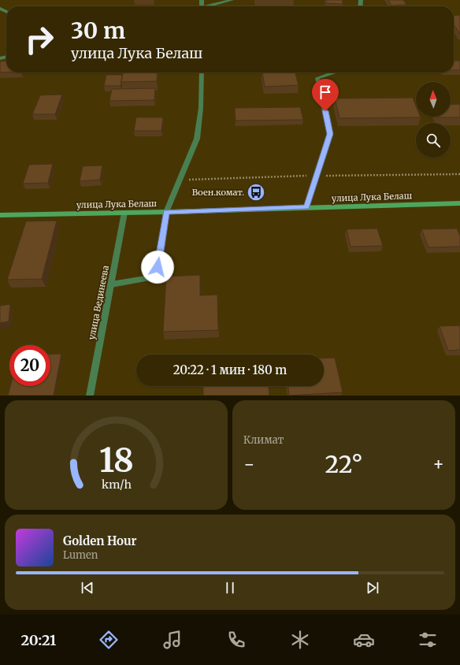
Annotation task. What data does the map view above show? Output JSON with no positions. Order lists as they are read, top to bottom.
{
  "streets": {
    "main road": ["улица Лука Белаш"],
    "street": ["улица Вединеева"]
  },
  "crossings": [
    ["улица Лука Белаш", "улица Вединеева"]
  ],
  "places": {
    "bus stop": ["Воен.комат."]
  },
  "north": "top",
  "page": {
    "turn": ["30 m", "улица Лука Белаш"],
    "limit": "20",
    "trip": "20:22 · 1 мин · 180 m",
    "tile": "Климат",
    "heat": ["−", "22°", "+"],
    "song": ["Golden Hour", "Lumen"],
    "tabs": "20:21",
    "gauge": ["18", "km/h"]
  }
}
